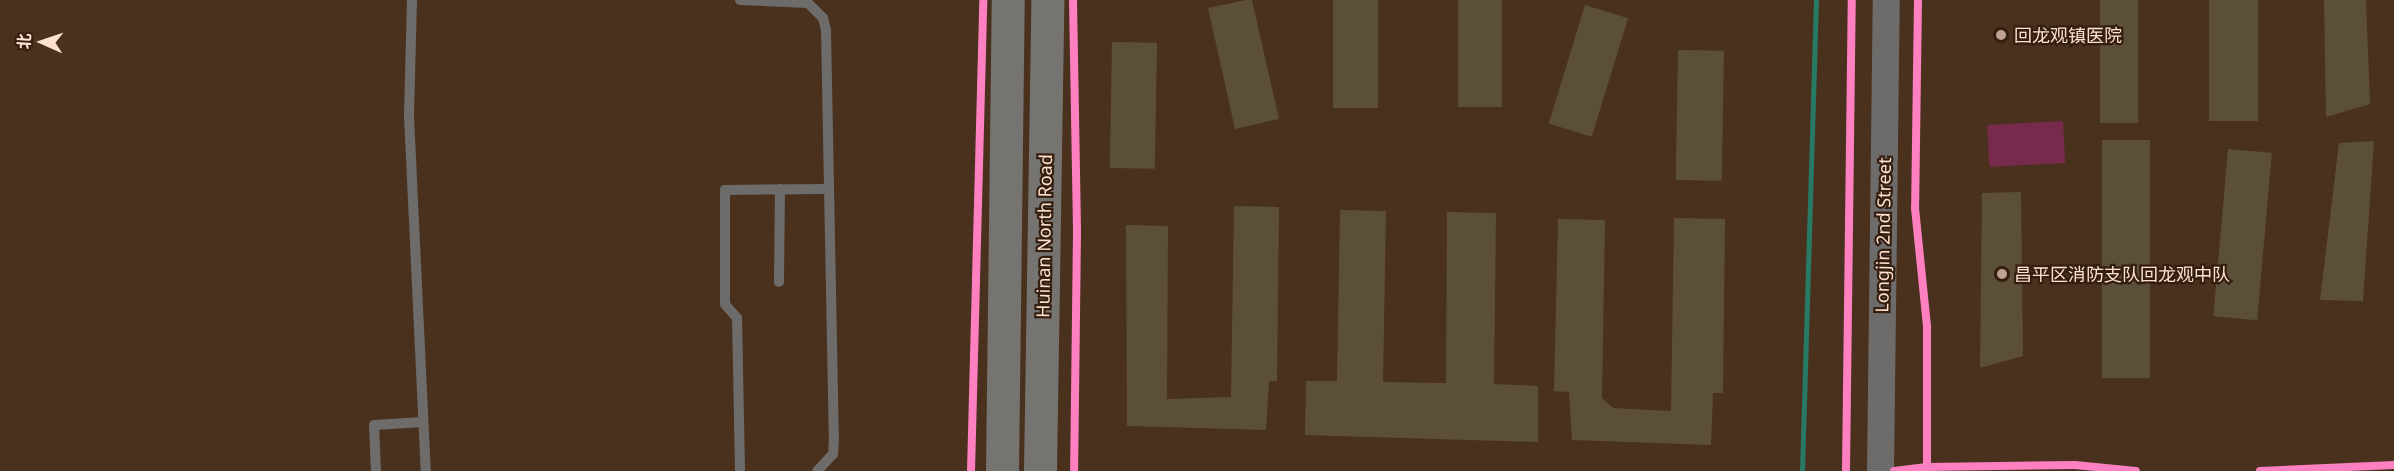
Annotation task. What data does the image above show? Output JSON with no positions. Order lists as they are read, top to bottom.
{
  "streets": {
    "main road": ["Huinan North Road"],
    "street": ["Longjin 2nd Street"]
  },
  "places": ["回龙观镇医院", "昌平区消防支队回龙观中队"],
  "north": "left"
}
